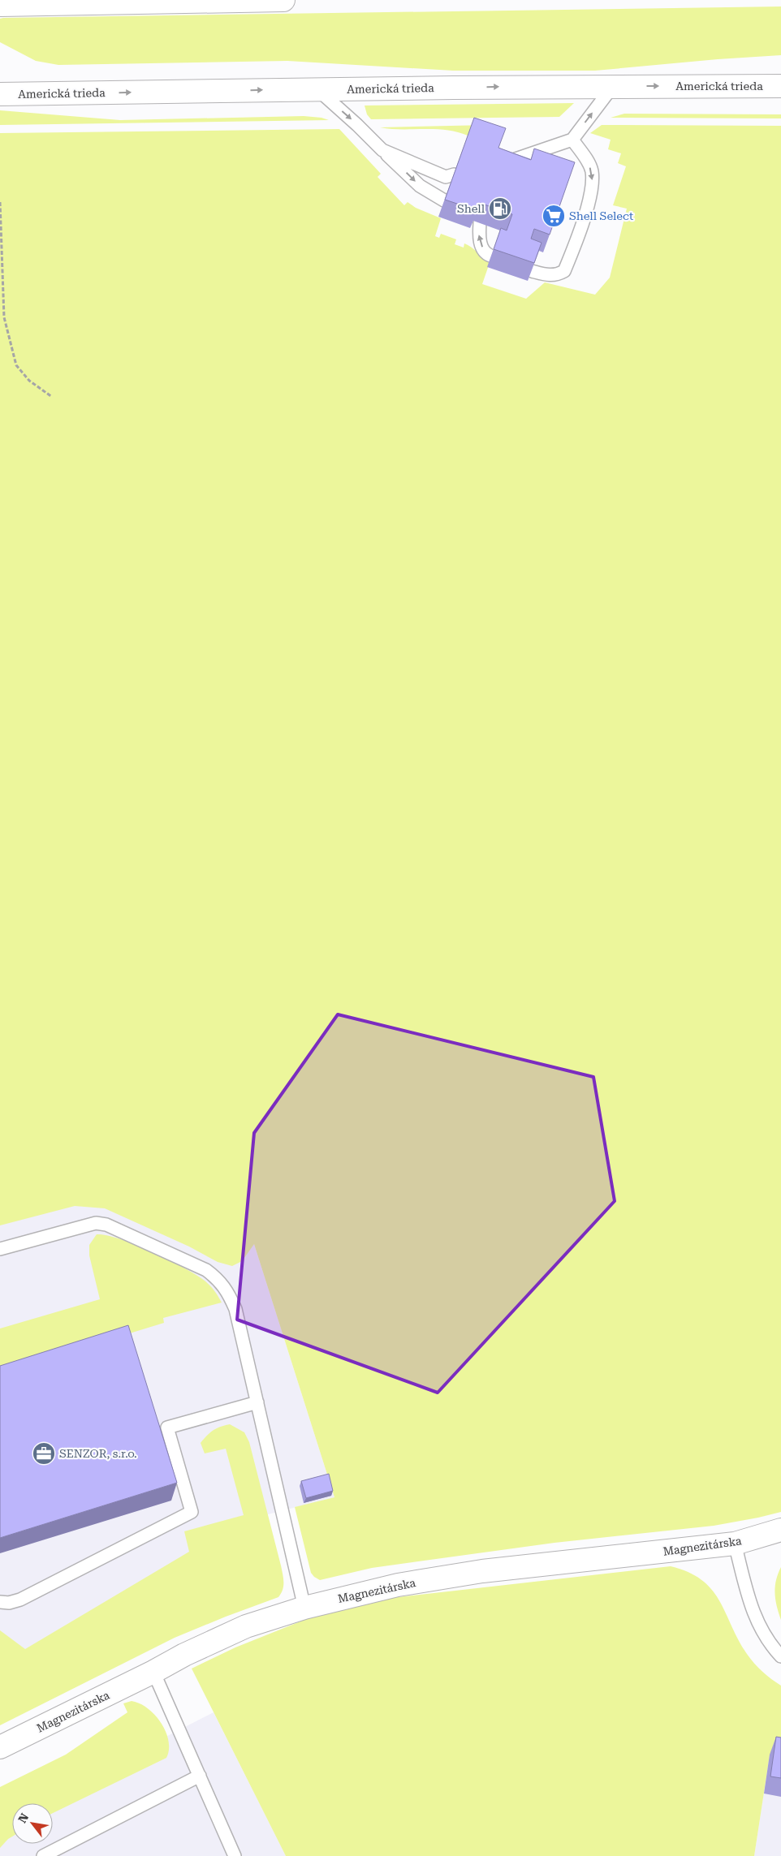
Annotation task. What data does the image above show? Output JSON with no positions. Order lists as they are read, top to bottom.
{
  "streets": {
    "street": ["Americká trieda", "Magnezitárska"]
  },
  "places": {
    "fuel station": ["Shell"],
    "supermarket": ["Shell Select"],
    "office": ["SENZOR, s.r.o."]
  },
  "north": "top left"
}
